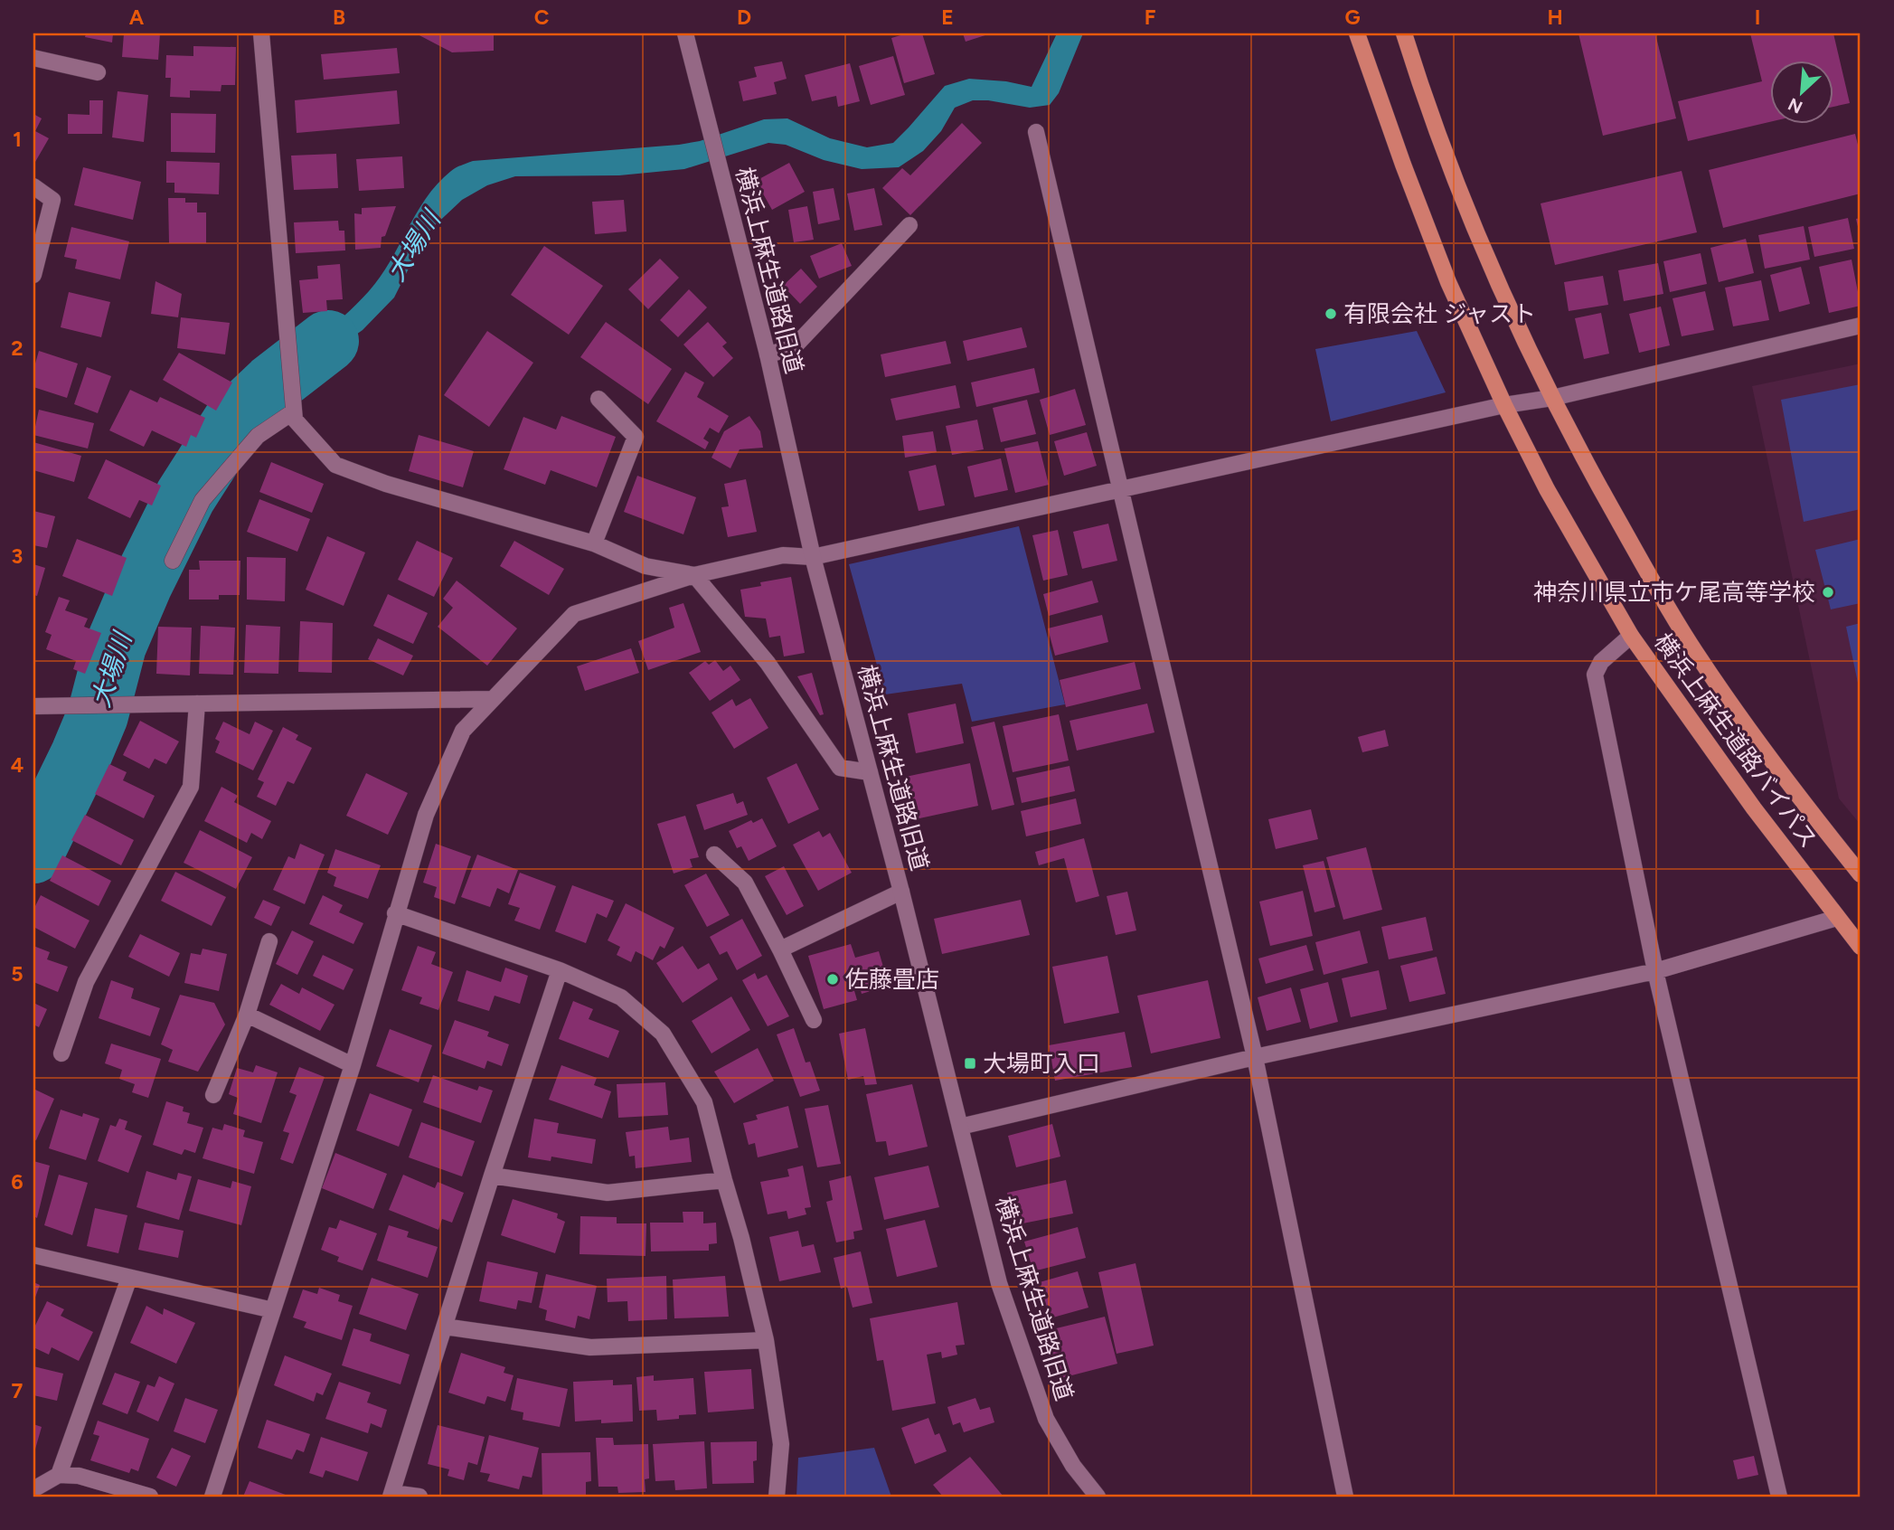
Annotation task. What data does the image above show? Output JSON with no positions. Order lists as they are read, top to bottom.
{
  "streets": {
    "main road": ["横浜上麻生道路バイパス"],
    "street": ["横浜上麻生道路旧道"]
  },
  "water": ["大場川"],
  "places": {
    "other": ["有限会社 ジャスト", "神奈川県立市ケ尾高等学校", "佐藤畳店"],
    "transit": ["大場町入口"]
  },
  "north": "bottom left",
  "grid": {
    "columns": [
      "A",
      "B",
      "C",
      "D",
      "E",
      "F",
      "G",
      "H",
      "I"
    ],
    "rows": [
      "1",
      "2",
      "3",
      "4",
      "5",
      "6",
      "7"
    ]
  }
}
